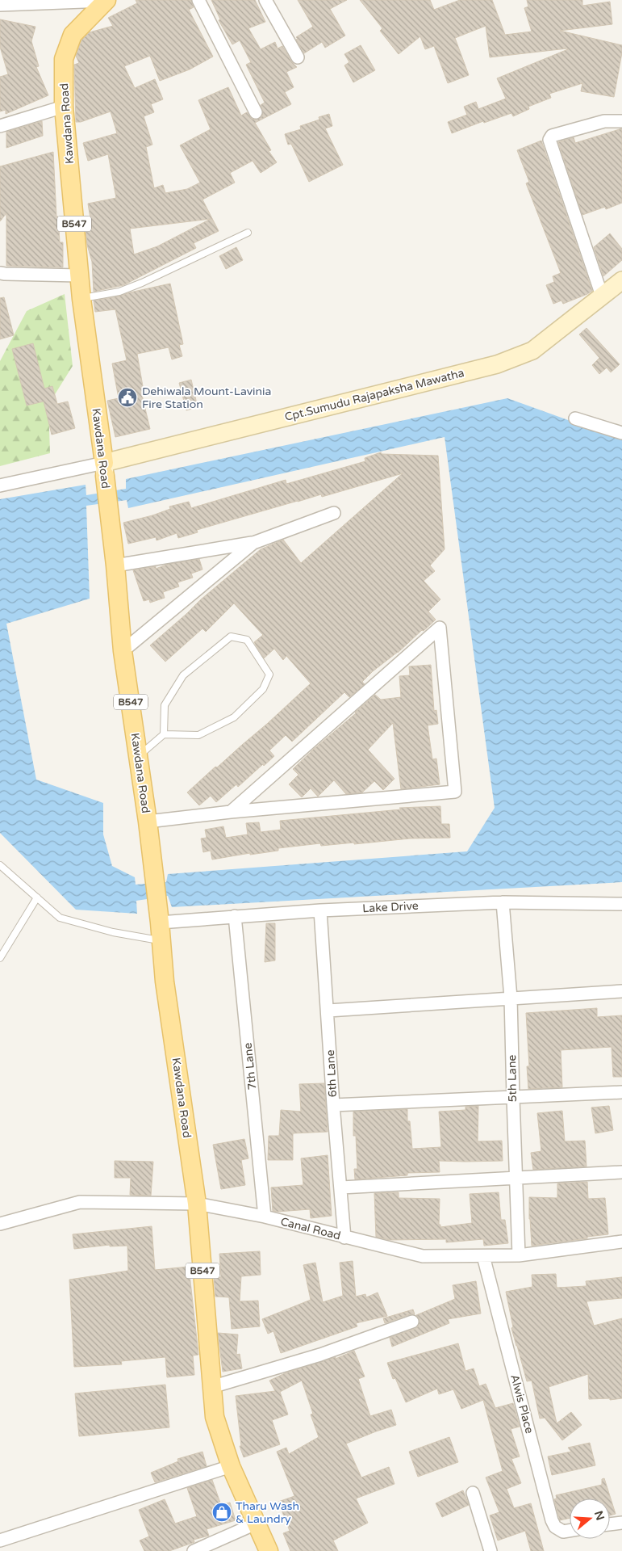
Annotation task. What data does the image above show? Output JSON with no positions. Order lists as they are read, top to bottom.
{
  "streets": {
    "main road": ["Kawdana Road", "B547", "Cpt.Sumudu Rajapaksha Mawatha"],
    "street": [
      "Lake Drive",
      "7th Lane",
      "6th Lane",
      "5th Lane",
      "Canal Road",
      "Alwis Place"
    ]
  },
  "crossings": [
    ["Kawdana Road", "Cpt.Sumudu Rajapaksha Mawatha"],
    ["Kawdana Road", "Lake Drive"],
    ["Kawdana Road", "Canal Road"],
    ["Lake Drive", "7th Lane"],
    ["Lake Drive", "6th Lane"],
    ["Lake Drive", "5th Lane"],
    ["7th Lane", "Canal Road"],
    ["6th Lane", "Canal Road"],
    ["5th Lane", "Canal Road"],
    ["Canal Road", "Alwis Place"]
  ],
  "places": {
    "public building": ["Dehiwala Mount-Lavinia Fire Station"],
    "shop": ["Tharu Wash & Laundry"]
  },
  "north": "right"
}
